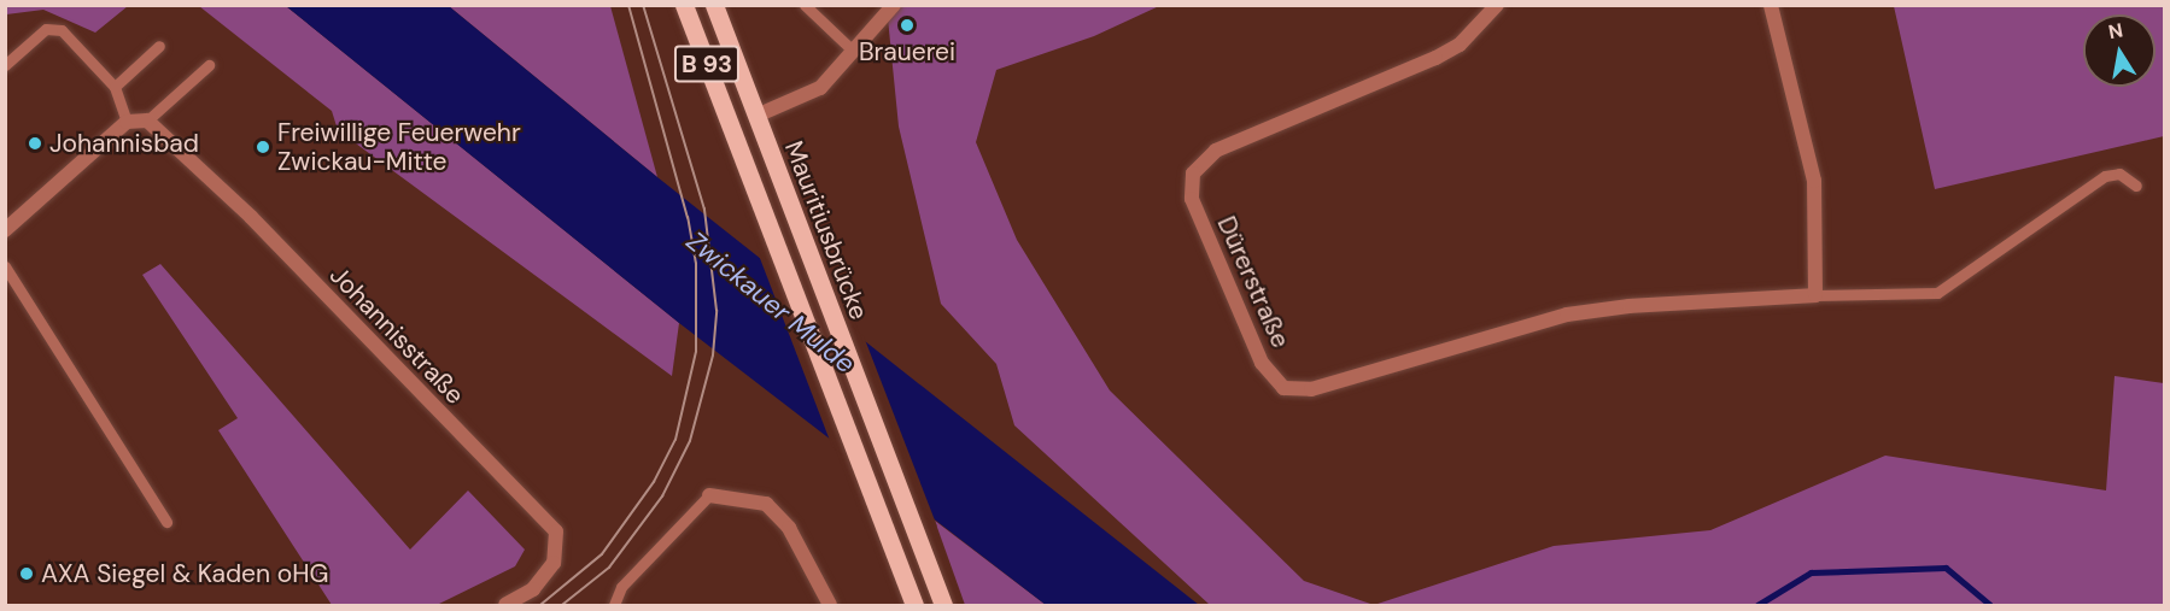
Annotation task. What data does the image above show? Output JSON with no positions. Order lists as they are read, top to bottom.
{
  "streets": {
    "main road": ["B 93", "Mauritiusbrücke"],
    "street": ["Dürerstraße", "Johannisstraße"]
  },
  "crossings": [
    ["B 93", "Mauritiusbrücke"]
  ],
  "water": ["Zwickauer Mulde"],
  "places": [
    "Brauerei",
    "Johannisbad",
    "Freiwillige Feuerwehr Zwickau-Mitte",
    "AXA Siegel & Kaden oHG"
  ],
  "north": "top"
}
